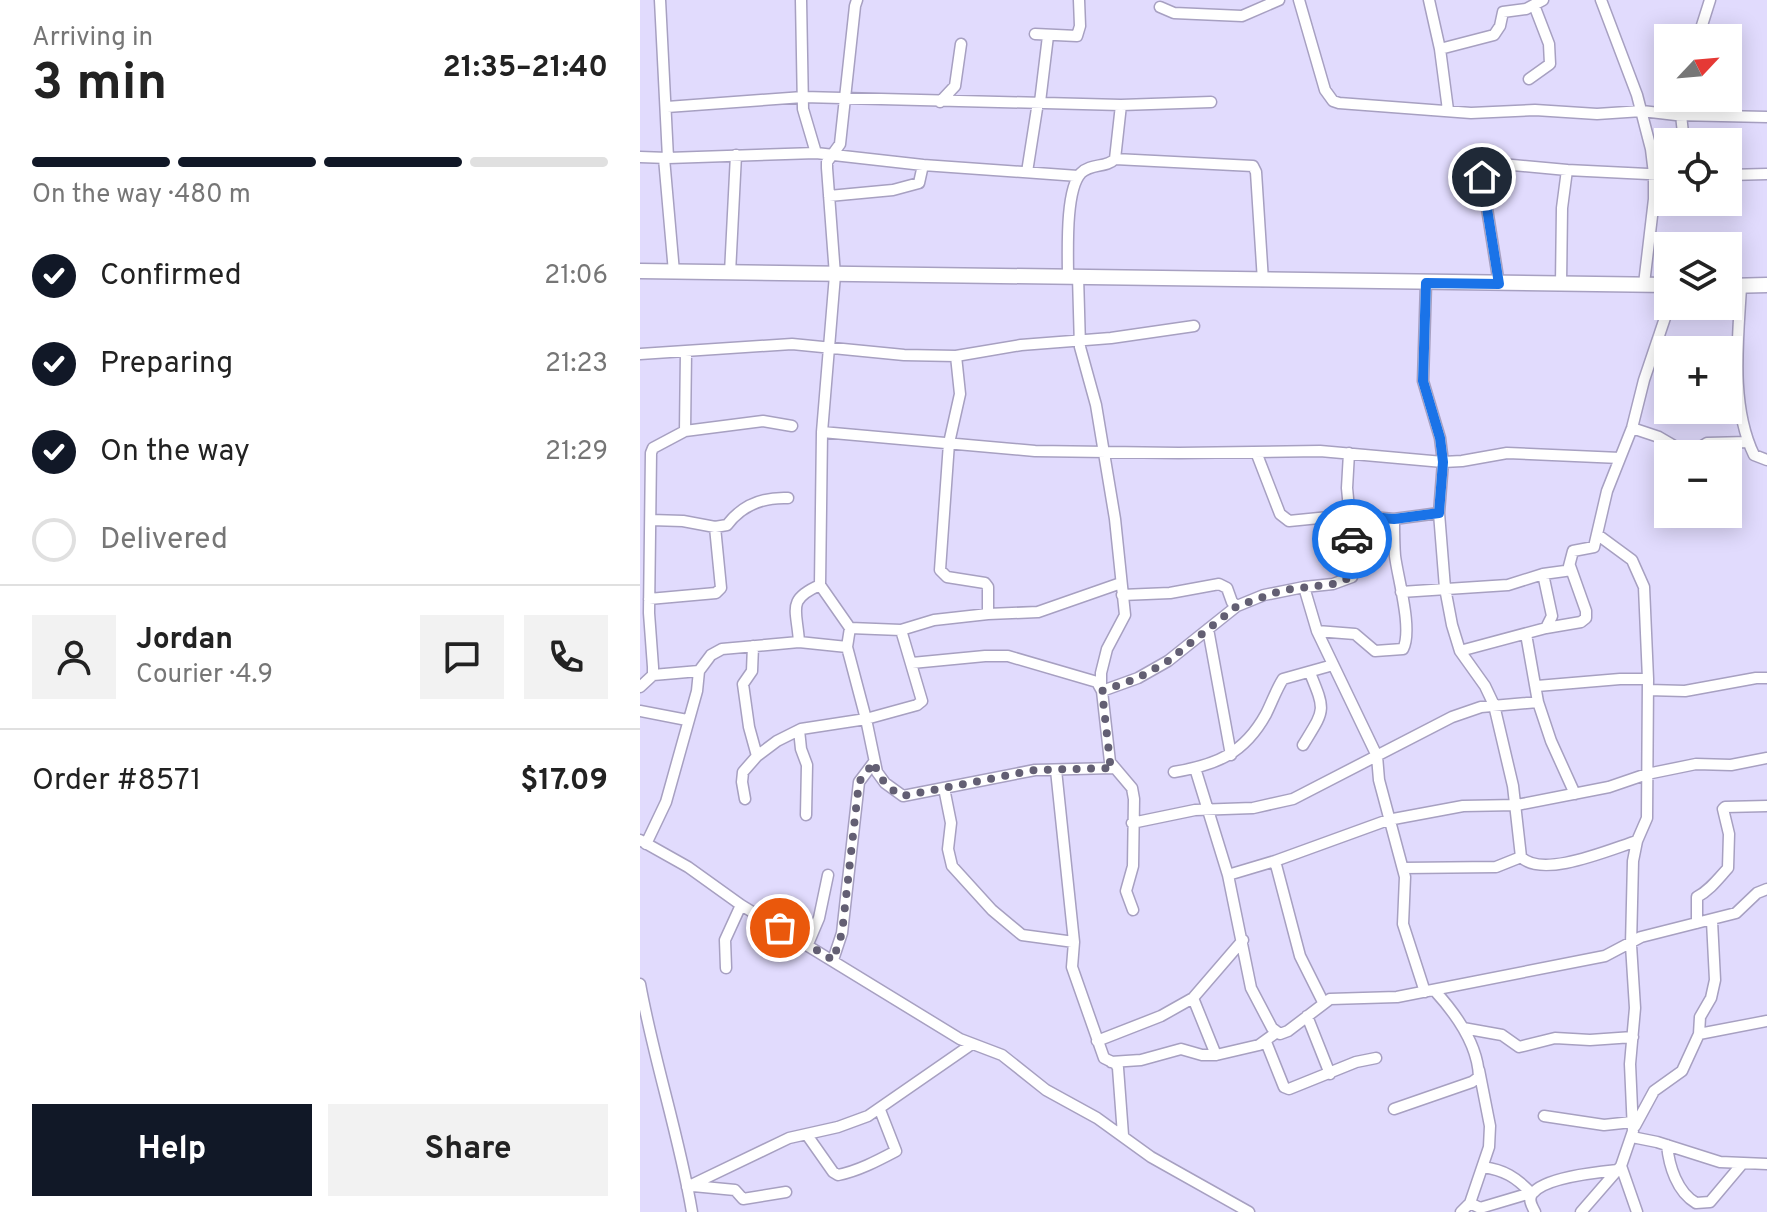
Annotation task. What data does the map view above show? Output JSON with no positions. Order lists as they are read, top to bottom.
{
  "north": "top right",
  "page": {
    "heading": ["3 min", "Arriving in", "21:35–21:40"],
    "panel": [
      "Jordan",
      "Courier · 4.9",
      "Order #8571",
      "$17.09"
    ],
    "map_buttons": ["+", "−"],
    "bar": "On the way · 480 m",
    "list": [
      ["Confirmed", "21:06"],
      ["Preparing", "21:23"],
      ["On the way", "21:29"],
      "Delivered"
    ],
    "buttons": ["Help", "Share"]
  }
}
